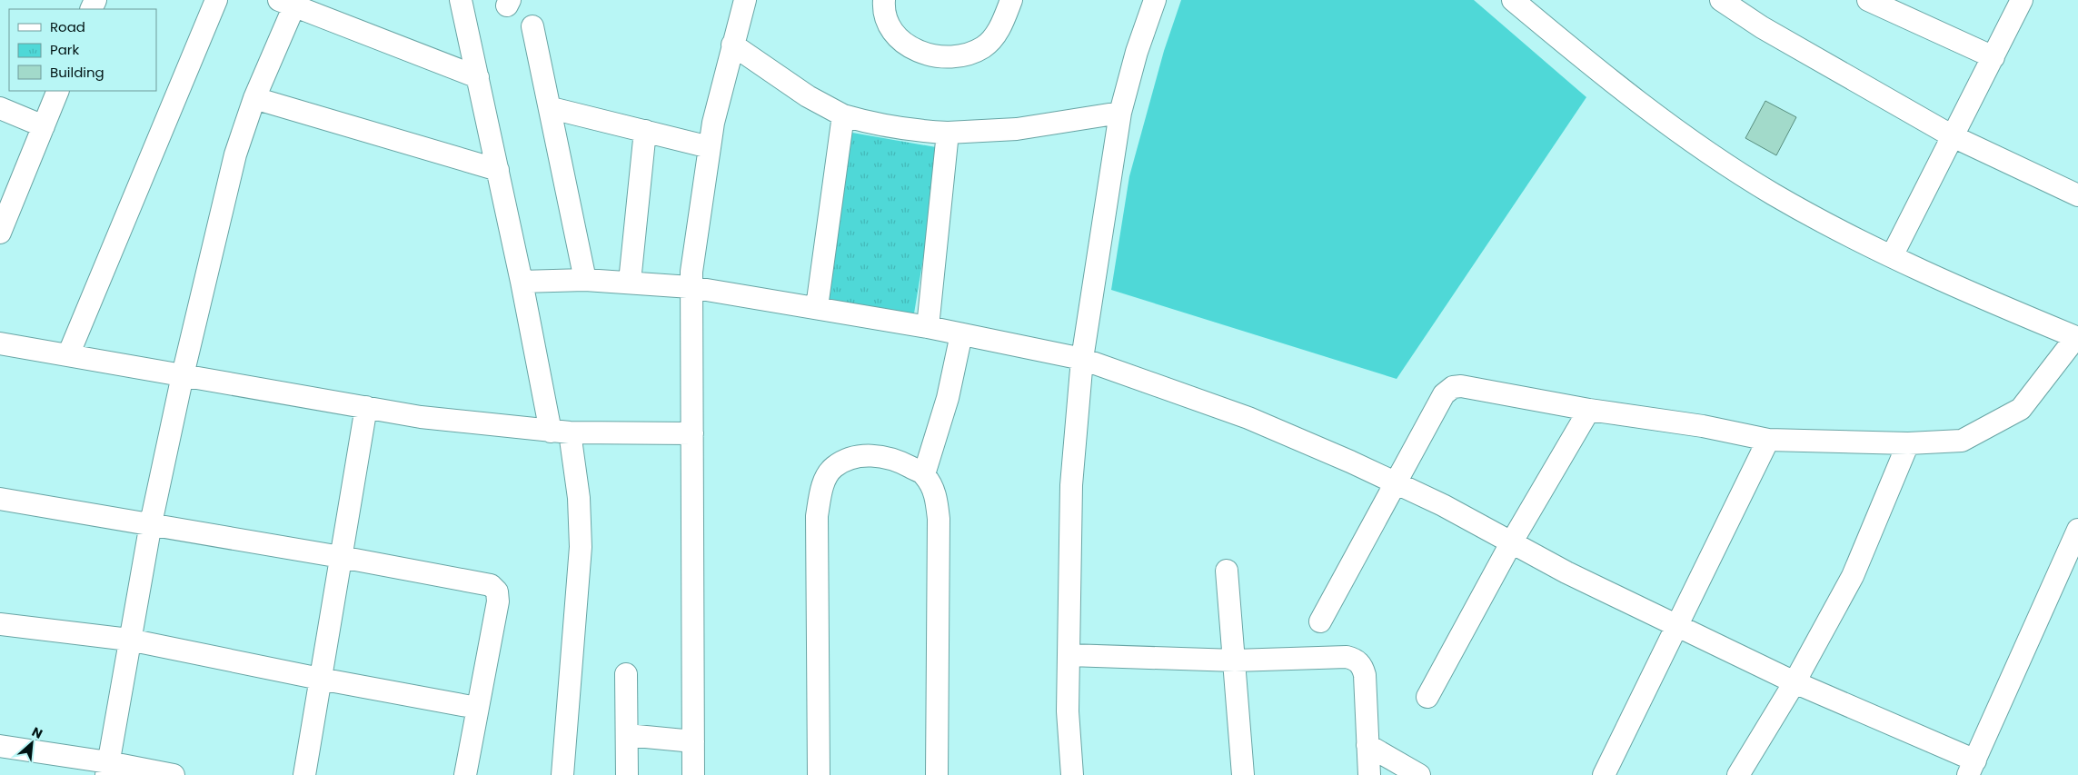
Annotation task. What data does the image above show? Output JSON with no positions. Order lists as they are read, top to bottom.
{
  "legend": ["Road", "Park", "Building"],
  "north": "top right"
}
